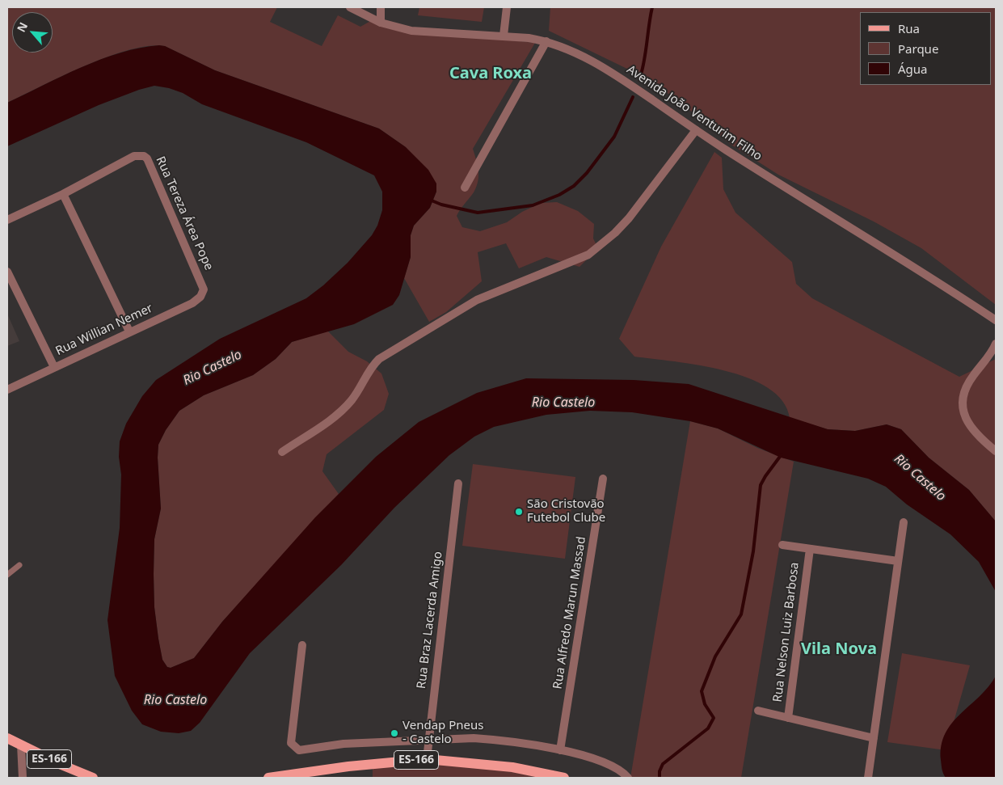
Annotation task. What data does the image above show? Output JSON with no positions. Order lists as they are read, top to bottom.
{
  "streets": {
    "main road": ["ES-166"],
    "street": [
      "Avenida João Venturim Filho",
      "Rua Tereza Área Pope",
      "Rua Willian Nemer",
      "Rua Alfredo Marun Massad",
      "Rua Braz Lacerda Amigo",
      "Rua Nelson Luiz Barbosa"
    ]
  },
  "crossings": [
    ["Rua Tereza Área Pope", "Rua Willian Nemer"],
    ["Rua Braz Lacerda Amigo", "ES-166"]
  ],
  "districts": ["Cava Roxa", "Vila Nova"],
  "water": ["Rio Castelo"],
  "places": ["São Cristovão Futebol Clube", "Vendap Pneus - Castelo"],
  "legend": ["Rua", "Parque", "Água"],
  "north": "top left"
}
